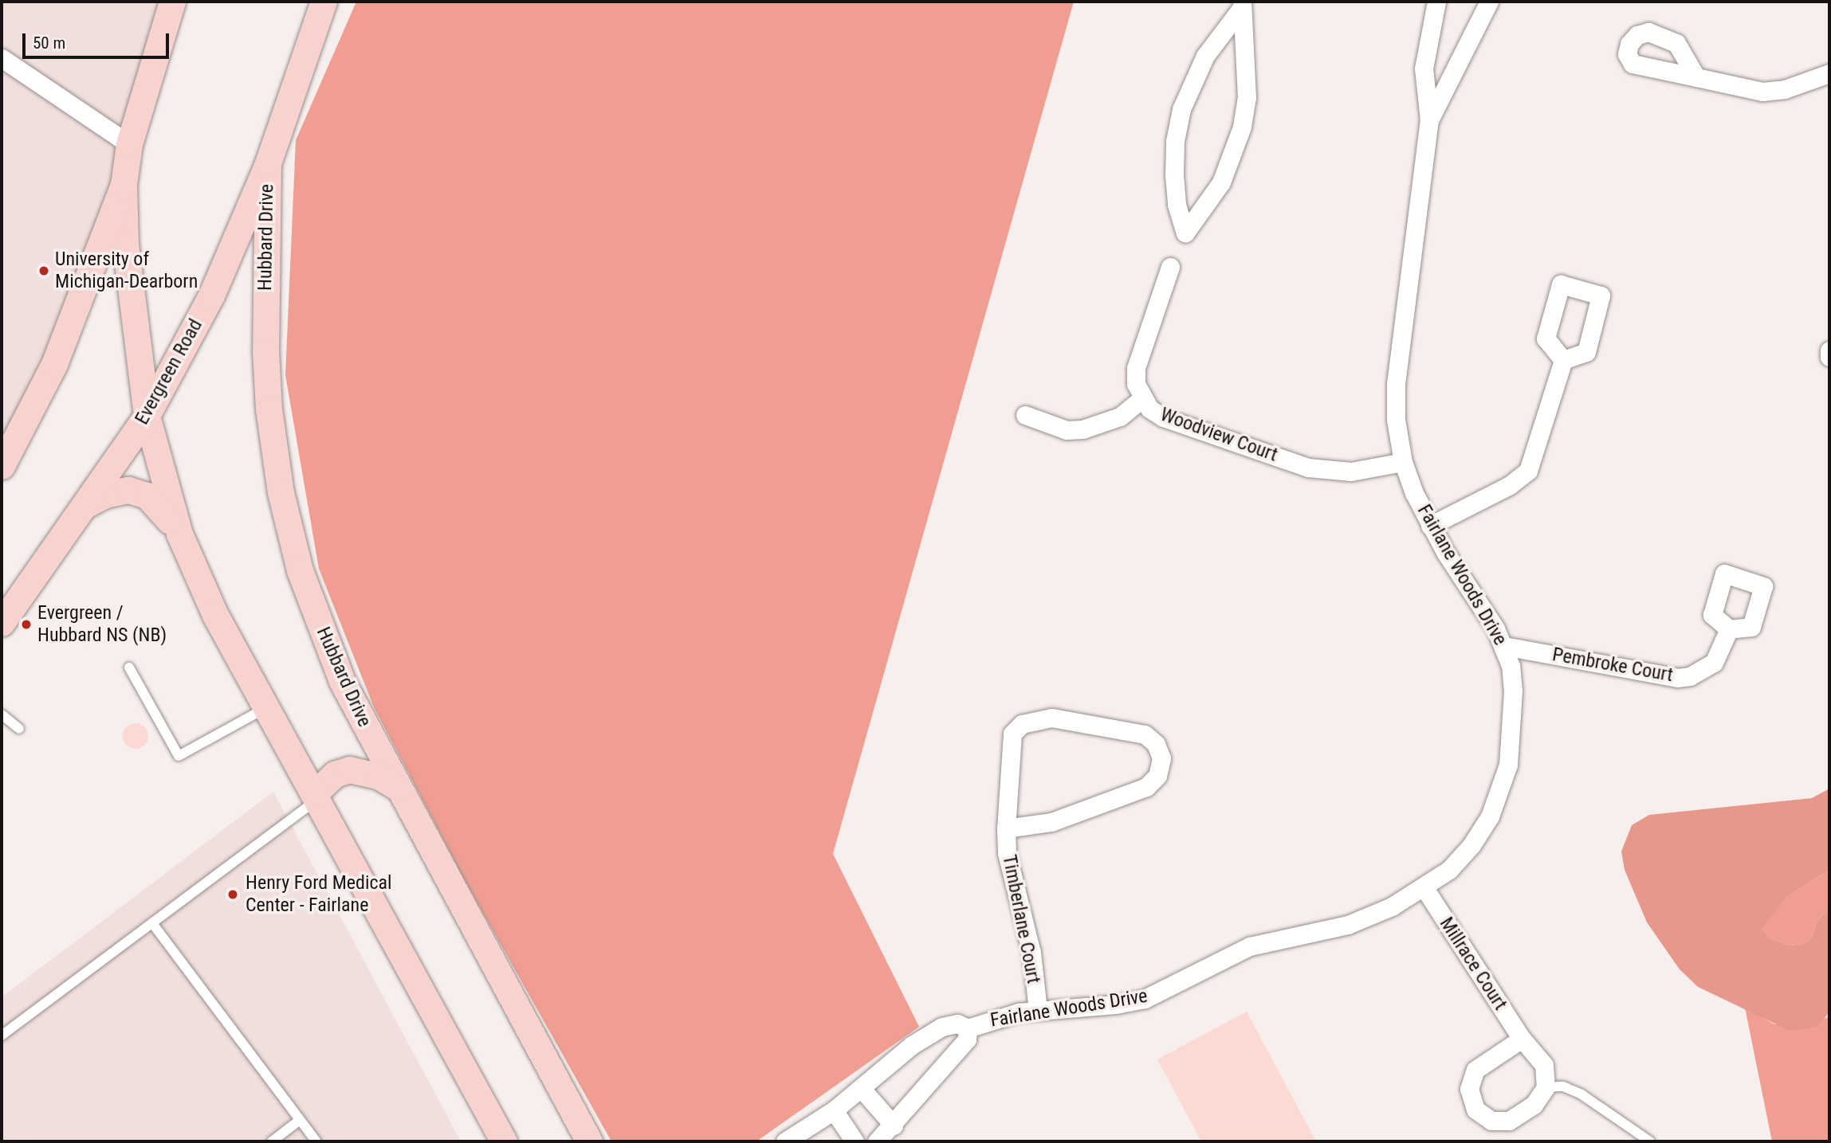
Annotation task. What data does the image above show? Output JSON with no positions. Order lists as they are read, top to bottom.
{
  "streets": {
    "street": [
      "Hubbard Drive",
      "Evergreen Road",
      "Woodview Court",
      "Fairlane Woods Drive",
      "Pembroke Court",
      "Timberlane Court",
      "Millrace Court"
    ]
  },
  "crossings": [
    ["Hubbard Drive", "Evergreen Road"],
    ["Woodview Court", "Fairlane Woods Drive"],
    ["Fairlane Woods Drive", "Pembroke Court"],
    ["Fairlane Woods Drive", "Timberlane Court"],
    ["Fairlane Woods Drive", "Millrace Court"]
  ],
  "places": ["University of Michigan-Dearborn", "Evergreen / Hubbard NS (NB)", "Henry Ford Medical Center - Fairlane"],
  "scale_bar": "50 m"
}
